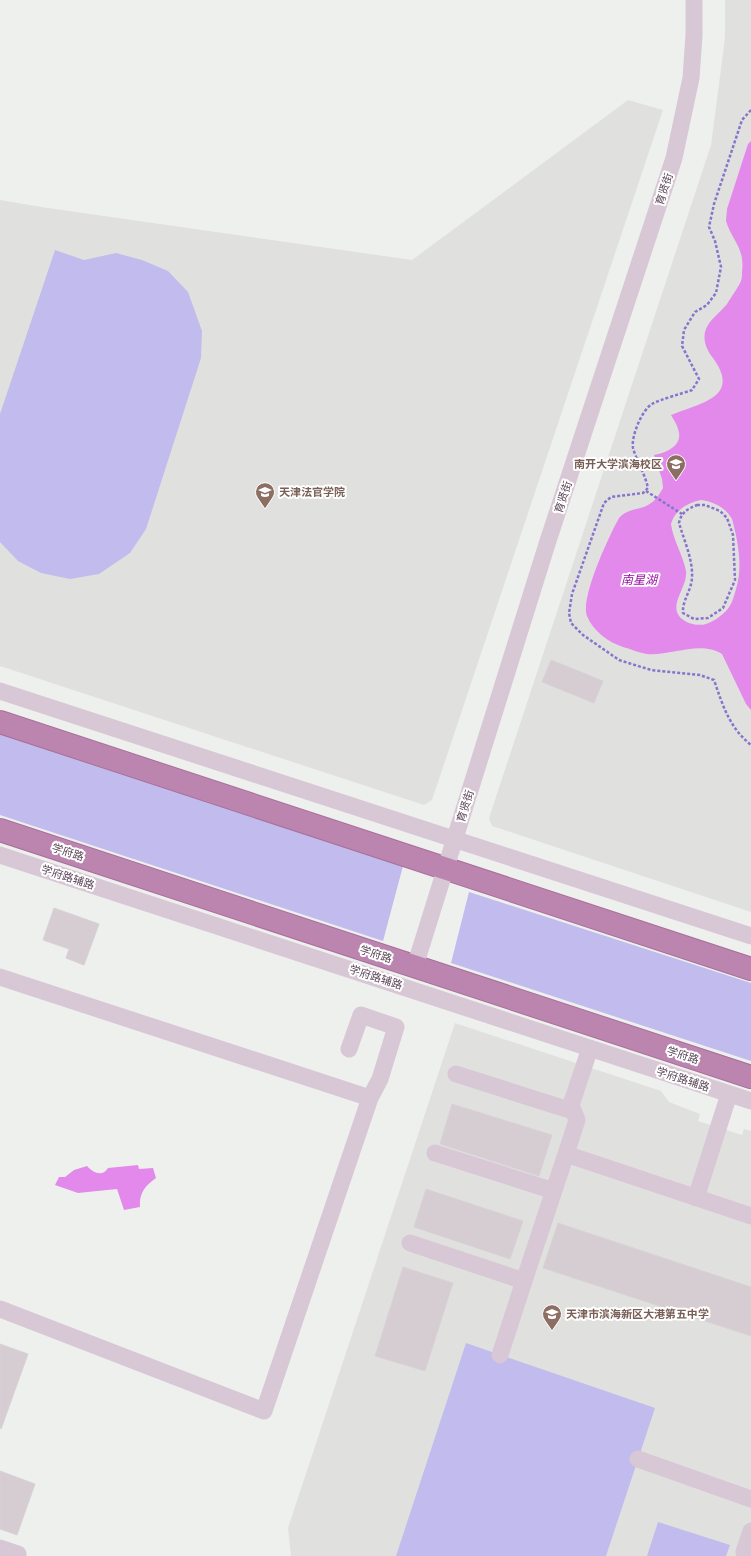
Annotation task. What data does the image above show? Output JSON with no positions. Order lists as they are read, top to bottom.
{
  "streets": {
    "highway": ["学府路"],
    "street": ["育贤街", "学府路辅路"]
  },
  "crossings": [
    ["育贤街", "学府路"]
  ],
  "water": ["南星湖"],
  "places": {
    "school or university": ["南开大学滨海校区", "天津法官学院", "天津市滨海新区大港第五中学"]
  }
}
